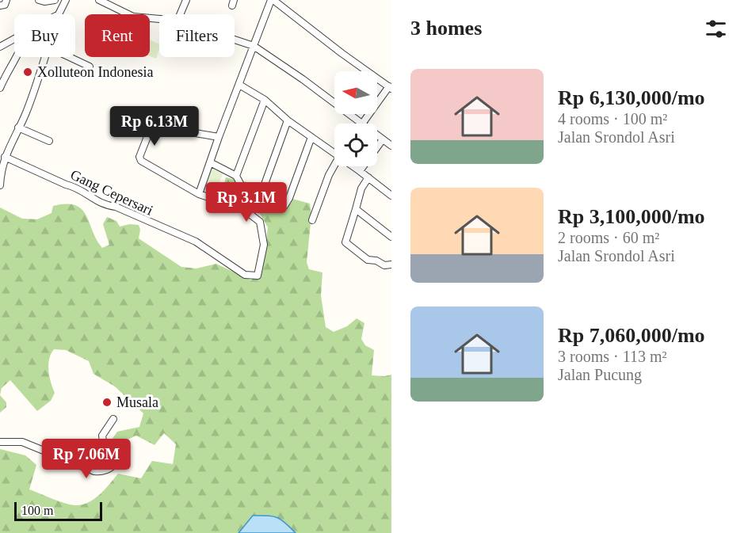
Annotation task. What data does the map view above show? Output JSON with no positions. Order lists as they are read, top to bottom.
{
  "streets": {
    "street": ["Gang Cepersari"]
  },
  "places": ["Xolluteon Indonesia", "Musala"],
  "scale_bar": "100 m",
  "north": "left",
  "page": {
    "heading": "3 homes",
    "chip": ["Buy", "Rent", "Filters"],
    "list": [
      {
        "name": "Rp 6,130,000/mo",
        "note": "4 rooms · 100 m² · Jalan Srondol Asri"
      },
      {
        "name": "Rp 3,100,000/mo",
        "note": "2 rooms · 60 m² · Jalan Srondol Asri"
      },
      {
        "name": "Rp 7,060,000/mo",
        "note": "3 rooms · 113 m² · Jalan Pucung"
      }
    ],
    "price": ["Rp 6.13M", "Rp 3.1M", "Rp 7.06M"],
    "scale": "100 m"
  }
}
